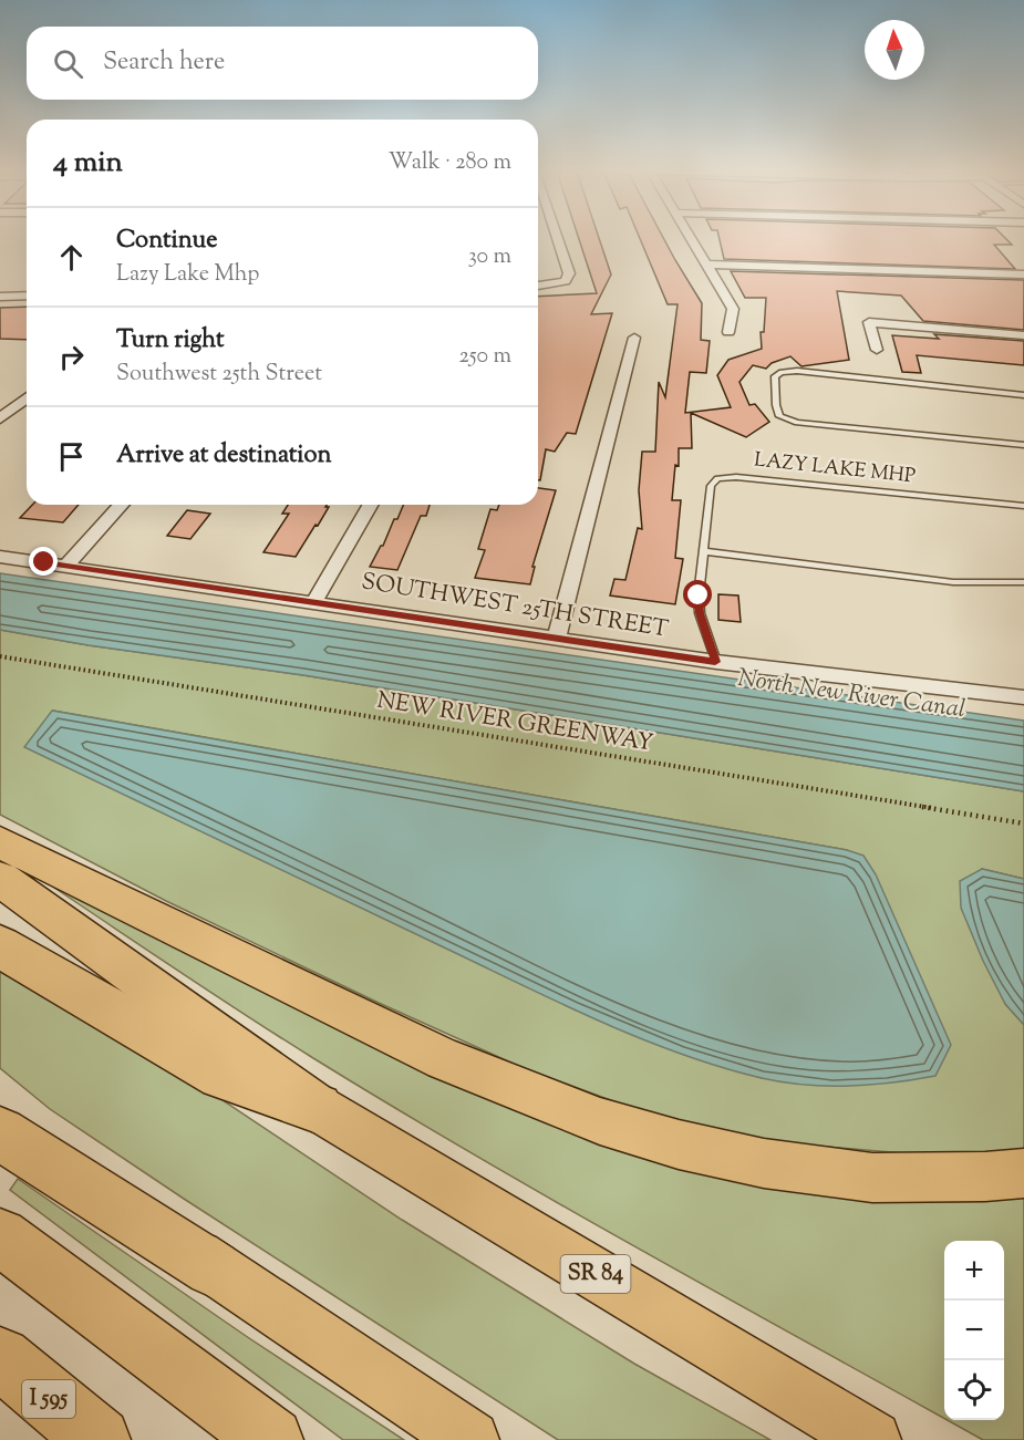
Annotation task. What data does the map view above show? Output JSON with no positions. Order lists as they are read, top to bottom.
{
  "streets": {
    "highway": ["I 595"],
    "main road": ["SR 84"],
    "street": ["SOUTHWEST 25TH STREET"],
    "lane": ["LAZY LAKE MHP"],
    "path": ["NEW RIVER GREENWAY"]
  },
  "crossings": [
    ["LAZY LAKE MHP", "SOUTHWEST 25TH STREET"]
  ],
  "water": ["North New River Canal"],
  "north": "top",
  "page": {
    "search": "Search here",
    "heading": ["4 min", "Walk · 280 m"],
    "list": [
      ["Continue", "Lazy Lake Mhp", "30 m"],
      ["Turn right", "Southwest 25th Street", "250 m"],
      "Arrive at destination"
    ],
    "map_buttons": ["+", "−"]
  }
}
